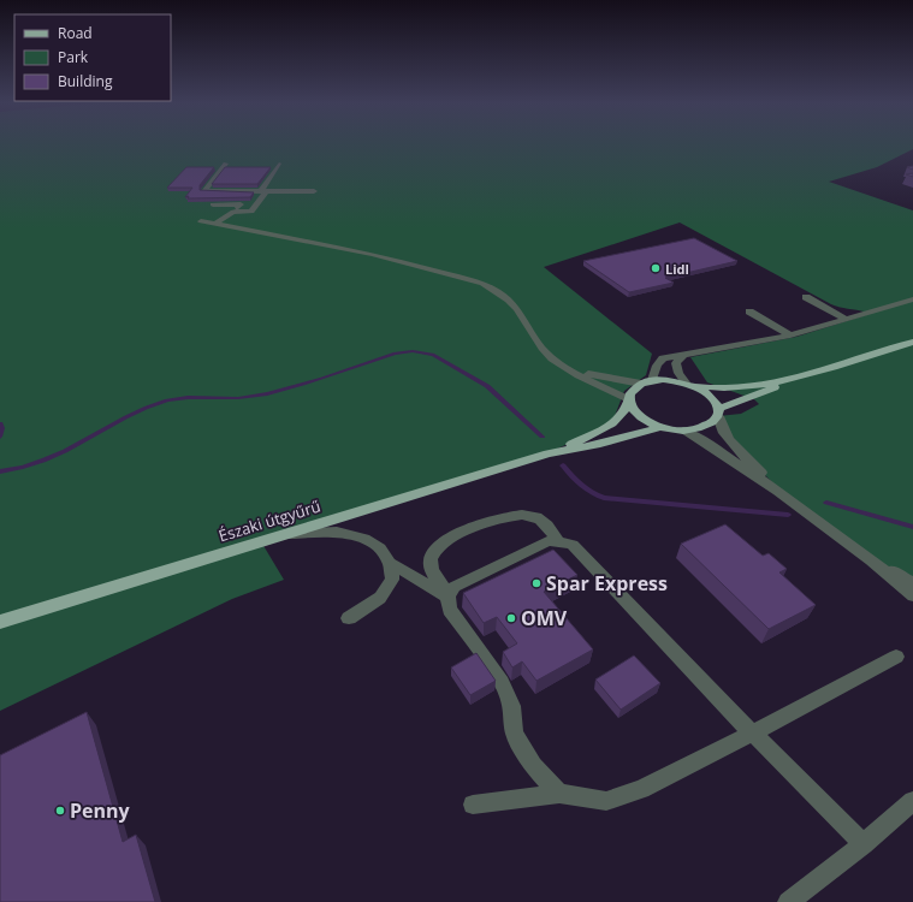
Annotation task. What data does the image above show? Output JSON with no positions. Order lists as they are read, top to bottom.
{
  "streets": {
    "main road": ["Északi útgyűrű"]
  },
  "places": [
    "Lidl",
    "Spar Express",
    "OMV",
    "Penny"
  ],
  "legend": ["Road", "Park", "Building"]
}
